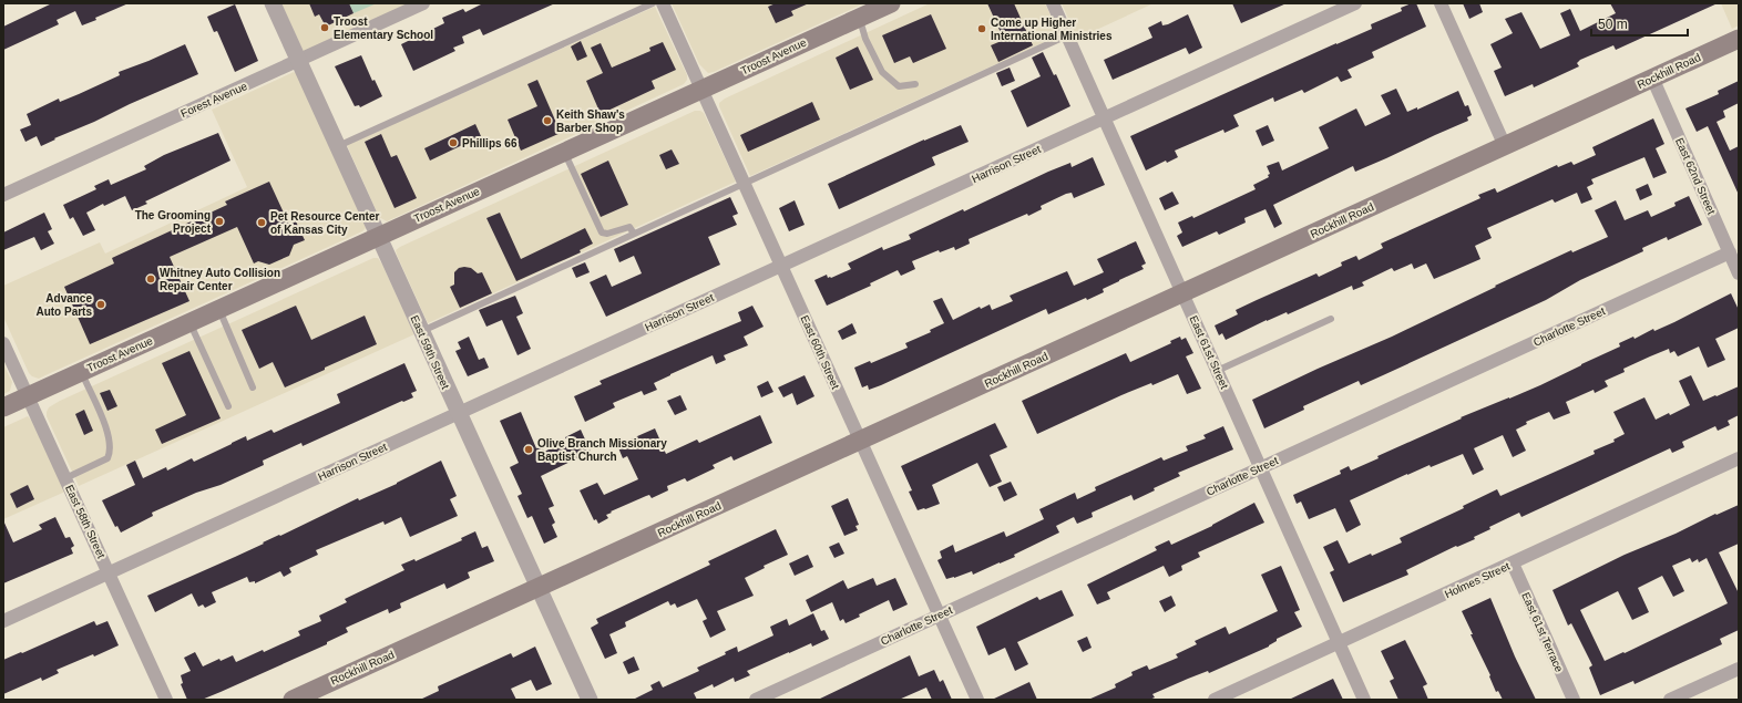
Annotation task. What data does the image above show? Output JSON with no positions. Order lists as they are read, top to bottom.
{
  "streets": {
    "main road": ["Troost Avenue", "Rockhill Road"],
    "street": [
      "Forest Avenue",
      "Harrison Street",
      "East 62nd Street",
      "Charlotte Street",
      "East 59th Street",
      "East 60th Street",
      "East 61st Street",
      "East 58th Street",
      "Holmes Street",
      "East 61st Terrace"
    ]
  },
  "crossings": [
    ["Troost Avenue", "East 59th Street"],
    ["Troost Avenue", "East 60th Street"],
    ["Troost Avenue", "East 58th Street"],
    ["Rockhill Road", "East 62nd Street"],
    ["Rockhill Road", "East 59th Street"],
    ["Rockhill Road", "East 60th Street"],
    ["Rockhill Road", "East 61st Street"],
    ["Forest Avenue", "East 59th Street"],
    ["Harrison Street", "East 59th Street"],
    ["Harrison Street", "East 60th Street"],
    ["Harrison Street", "East 61st Street"],
    ["Harrison Street", "East 58th Street"],
    ["East 62nd Street", "Charlotte Street"],
    ["Charlotte Street", "East 60th Street"],
    ["Charlotte Street", "East 61st Street"],
    ["East 61st Street", "Holmes Street"],
    ["Holmes Street", "East 61st Terrace"]
  ],
  "places": [
    "Troost Elementary School",
    "Come up Higher International Ministries",
    "Keith Shaw's Barber Shop",
    "Phillips 66",
    "The Grooming Project",
    "Pet Resource Center of Kansas City",
    "Whitney Auto Collision Repair Center",
    "Advance Auto Parts",
    "Olive Branch Missionary Baptist Church"
  ],
  "scale_bar": "50 m"
}
